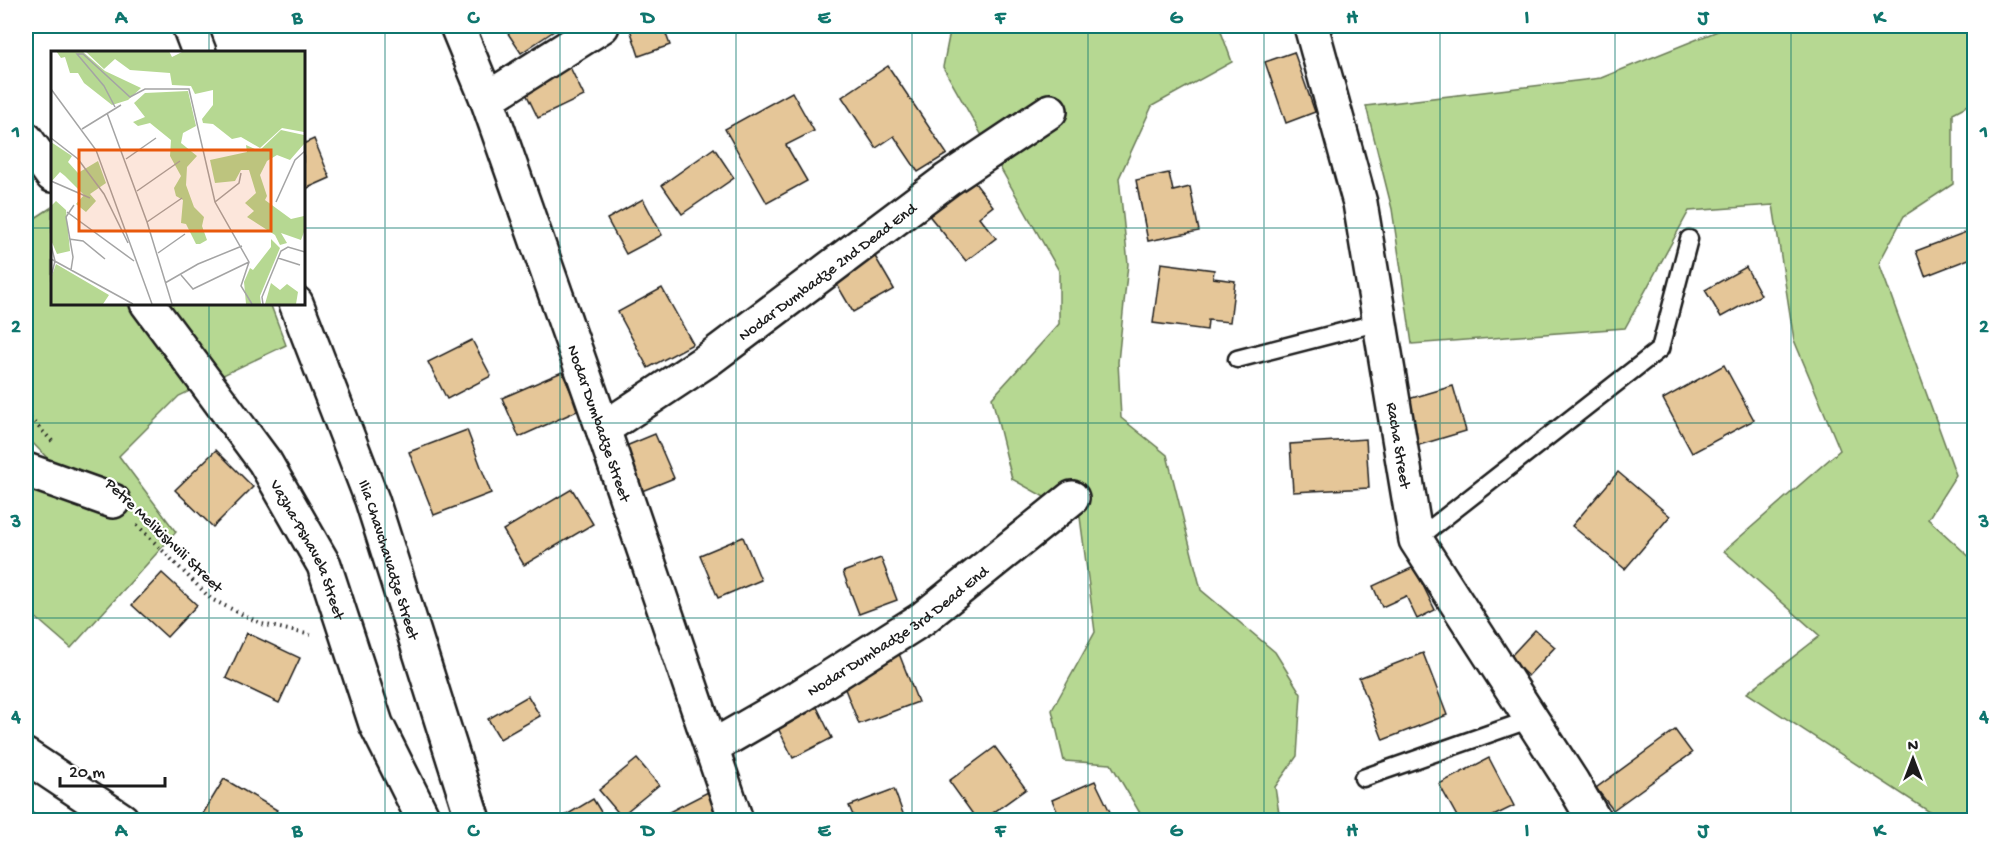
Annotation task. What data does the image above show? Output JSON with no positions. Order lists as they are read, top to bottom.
{
  "streets": {
    "street": [
      "Nodar Dumbadze 2nd Dead End",
      "Nodar Dumbadze Street",
      "Racha Street",
      "Vazha-Pshavela Street",
      "Ilia Chavchavadze Street",
      "Nodar Dumbadze 3rd Dead End"
    ],
    "path": ["Petre Melikishvili Street"]
  },
  "crossings": [
    ["Nodar Dumbadze 2nd Dead End", "Nodar Dumbadze Street"],
    ["Nodar Dumbadze Street", "Nodar Dumbadze 3rd Dead End"],
    ["Petre Melikishvili Street", "Vazha-Pshavela Street"]
  ],
  "scale_bar": "20 m",
  "north": "top",
  "grid": {
    "columns": [
      "A",
      "B",
      "C",
      "D",
      "E",
      "F",
      "G",
      "H",
      "I",
      "J",
      "K"
    ],
    "rows": [
      "1",
      "2",
      "3",
      "4"
    ]
  }
}
